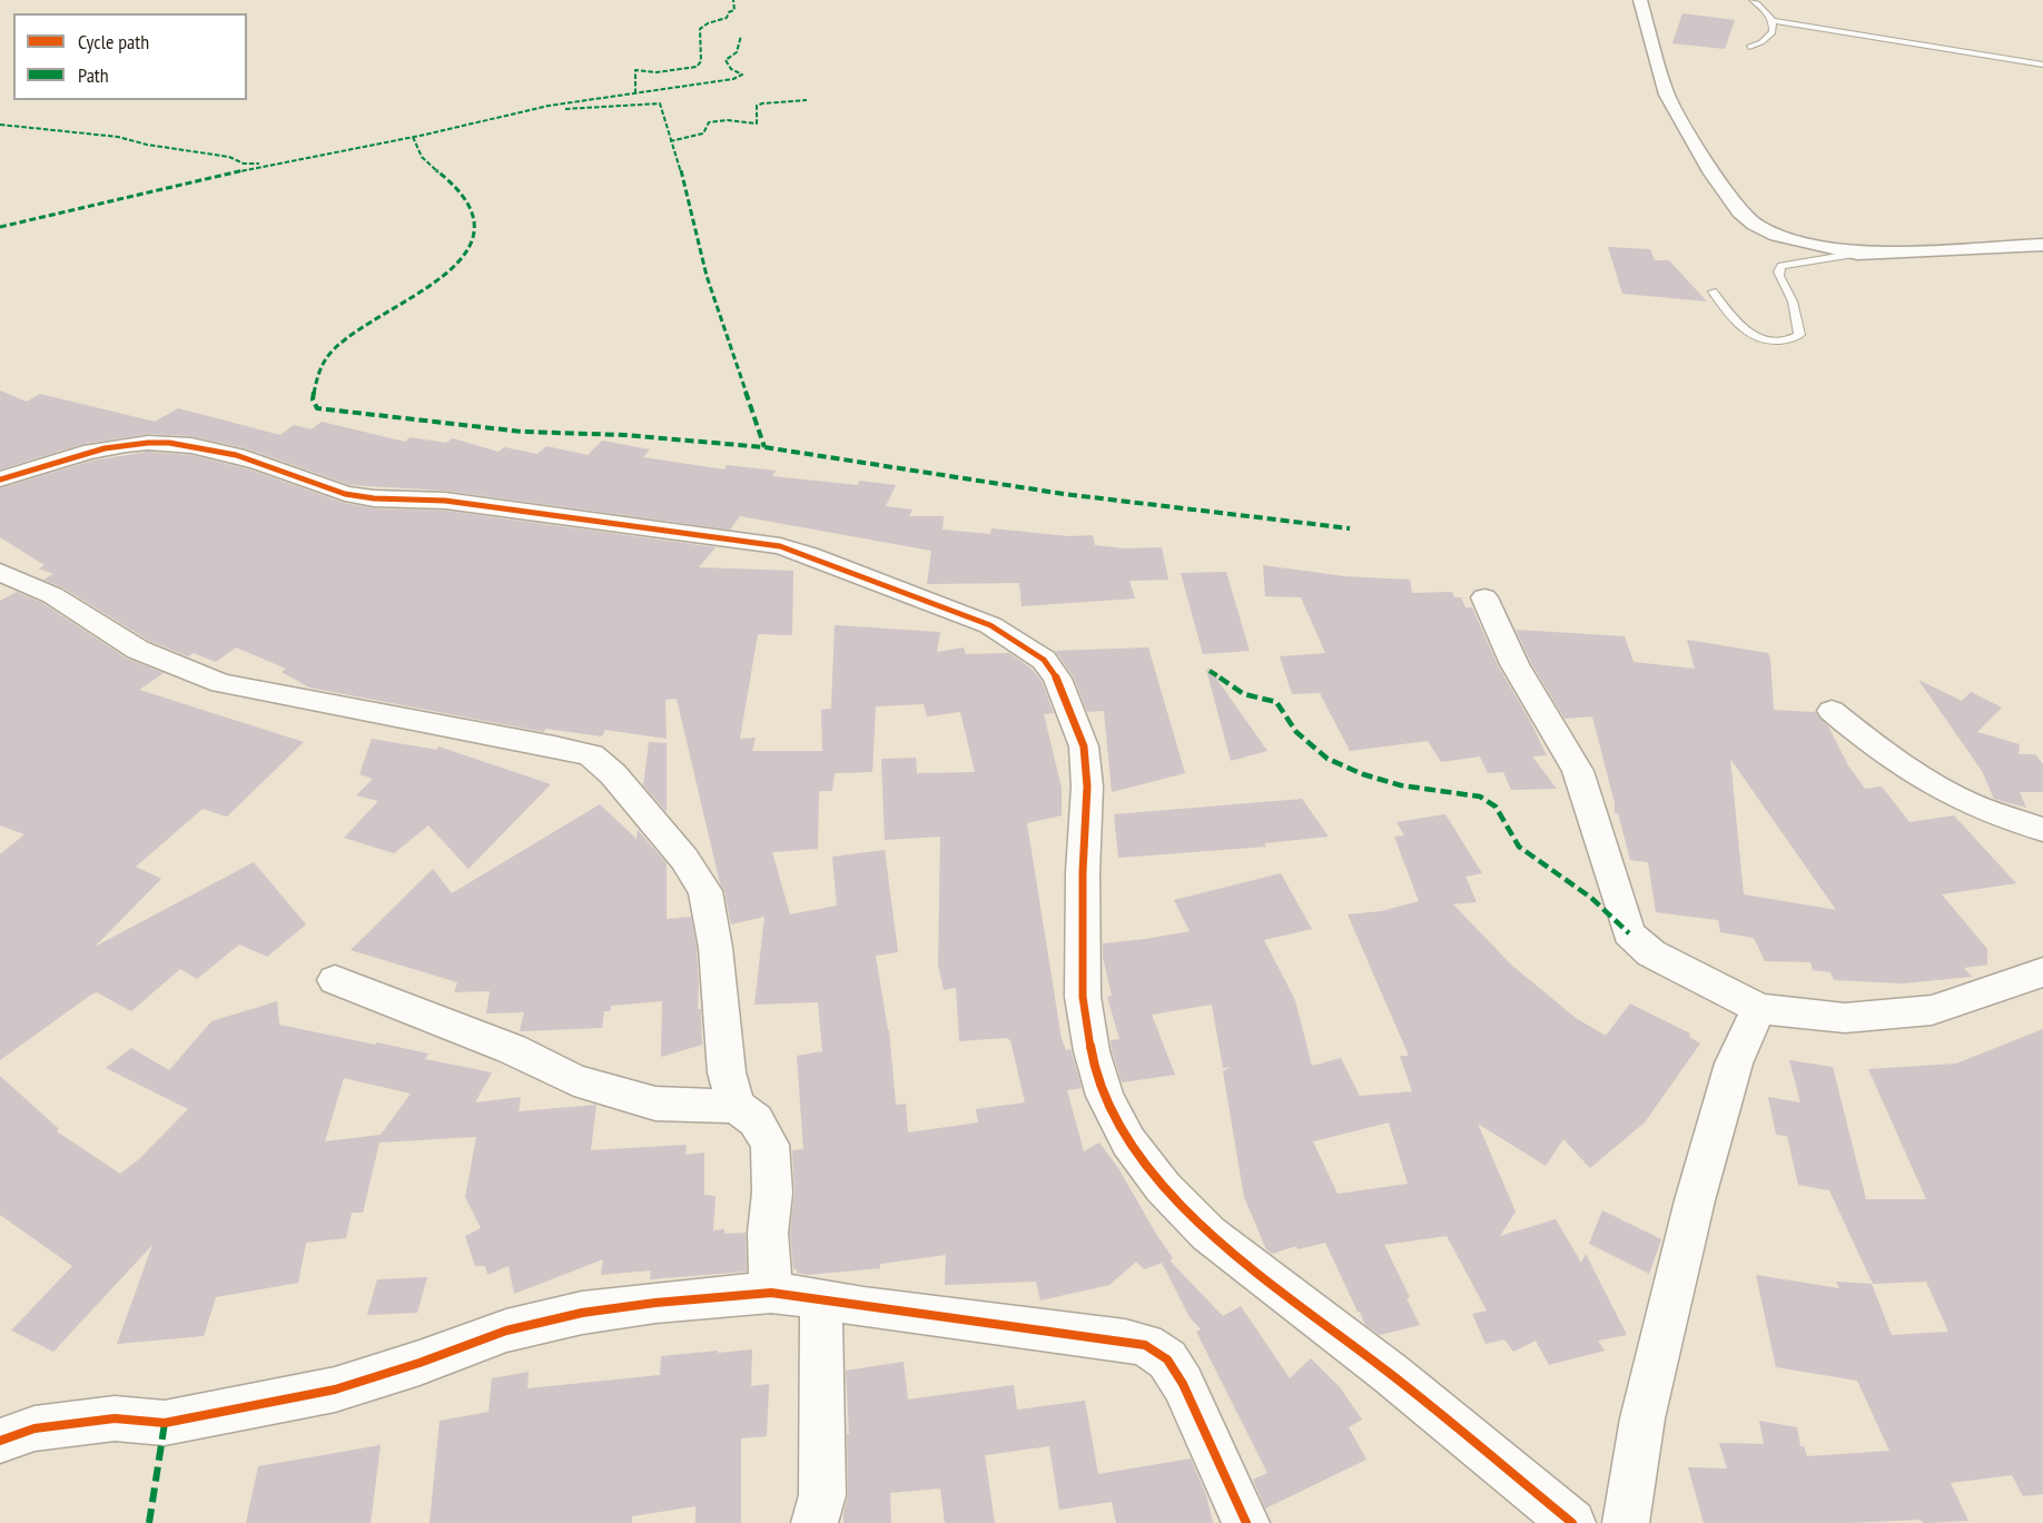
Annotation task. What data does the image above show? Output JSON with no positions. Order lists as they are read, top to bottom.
{
  "legend": ["Cycle path", "Path"]
}
